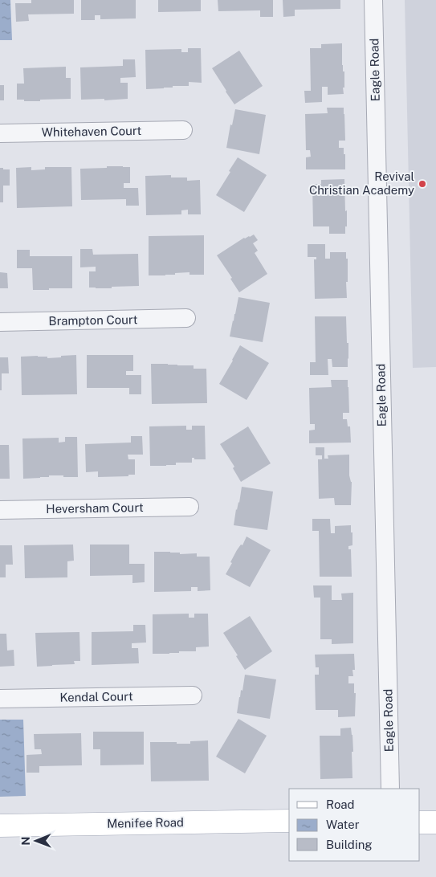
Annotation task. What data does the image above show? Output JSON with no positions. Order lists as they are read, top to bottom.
{
  "streets": {
    "main road": ["Menifee Road"],
    "street": [
      "Eagle Road",
      "Whitehaven Court",
      "Brampton Court",
      "Heversham Court",
      "Kendal Court"
    ]
  },
  "places": ["Revival Christian Academy"],
  "legend": ["Road", "Water", "Building"],
  "north": "left"
}
